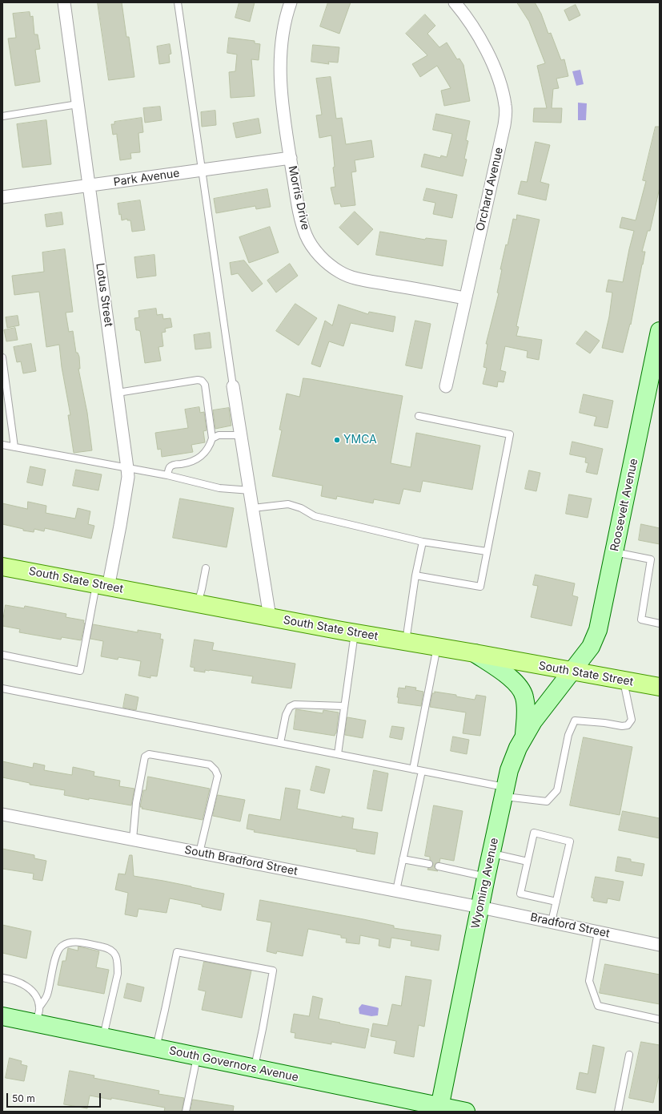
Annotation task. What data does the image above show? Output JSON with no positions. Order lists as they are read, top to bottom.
{
  "streets": {
    "main road": ["South State Street"],
    "street": [
      "Park Avenue",
      "Orchard Avenue",
      "Morris Drive",
      "Lotus Street",
      "Roosevelt Avenue",
      "South Bradford Street",
      "Wyoming Avenue",
      "Bradford Street",
      "South Governors Avenue"
    ]
  },
  "crossings": [
    ["Park Avenue", "Morris Drive"],
    ["Park Avenue", "Lotus Street"],
    ["Orchard Avenue", "Morris Drive"],
    ["Lotus Street", "South State Street"],
    ["Roosevelt Avenue", "South State Street"],
    ["Roosevelt Avenue", "Wyoming Avenue"],
    ["South State Street", "Wyoming Avenue"],
    ["South Bradford Street", "Wyoming Avenue"],
    ["South Bradford Street", "Bradford Street"],
    ["Wyoming Avenue", "Bradford Street"],
    ["Wyoming Avenue", "South Governors Avenue"]
  ],
  "places": ["YMCA"],
  "scale_bar": "50 m"
}
